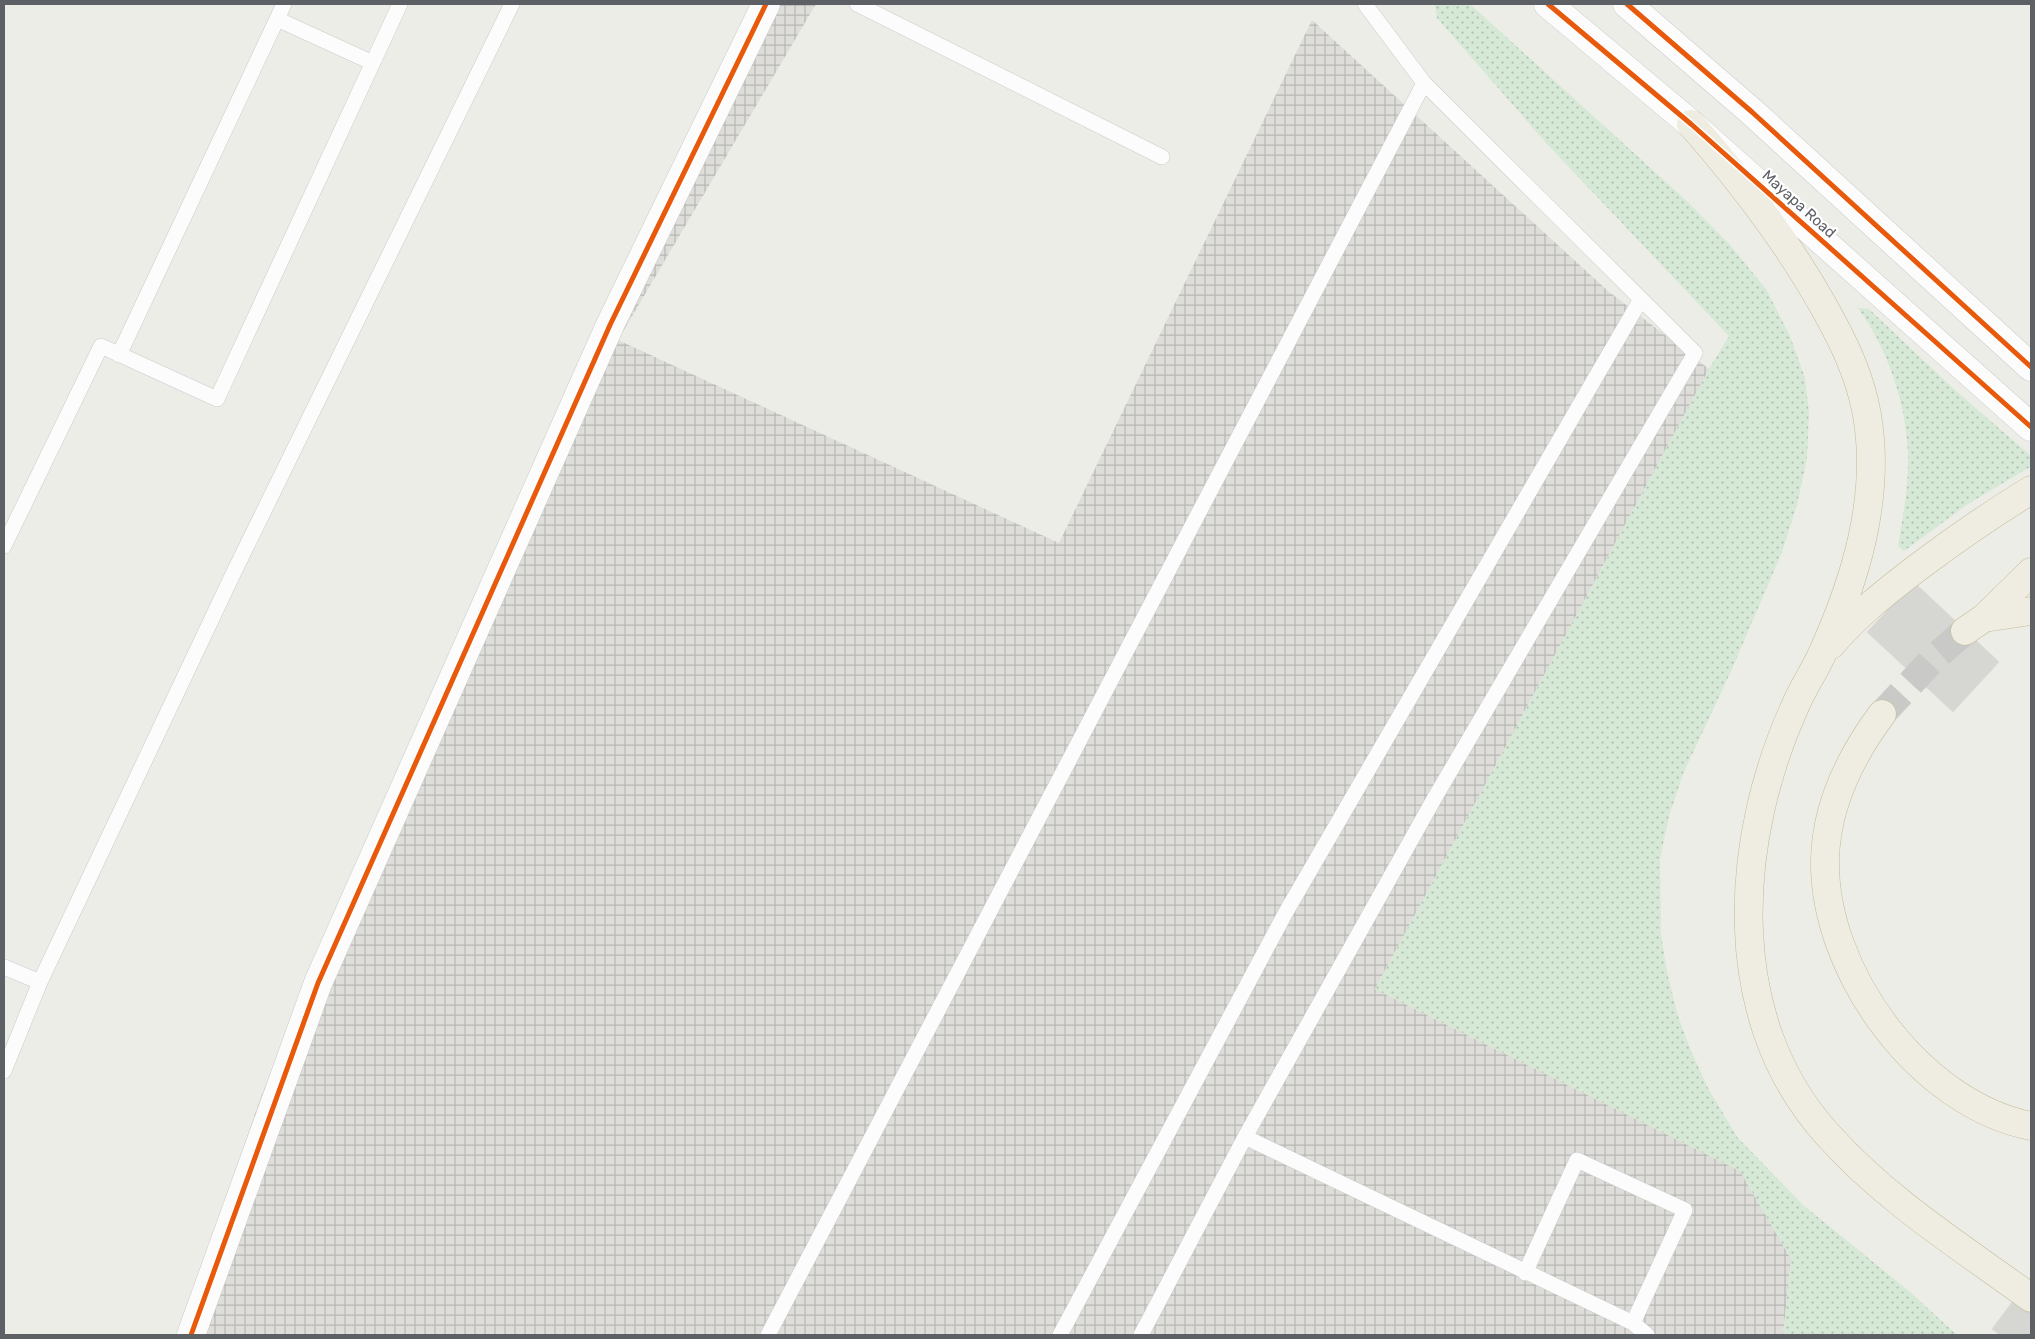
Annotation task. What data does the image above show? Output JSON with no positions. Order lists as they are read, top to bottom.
{
  "streets": {
    "street": ["Mayapa Road"]
  }
}
